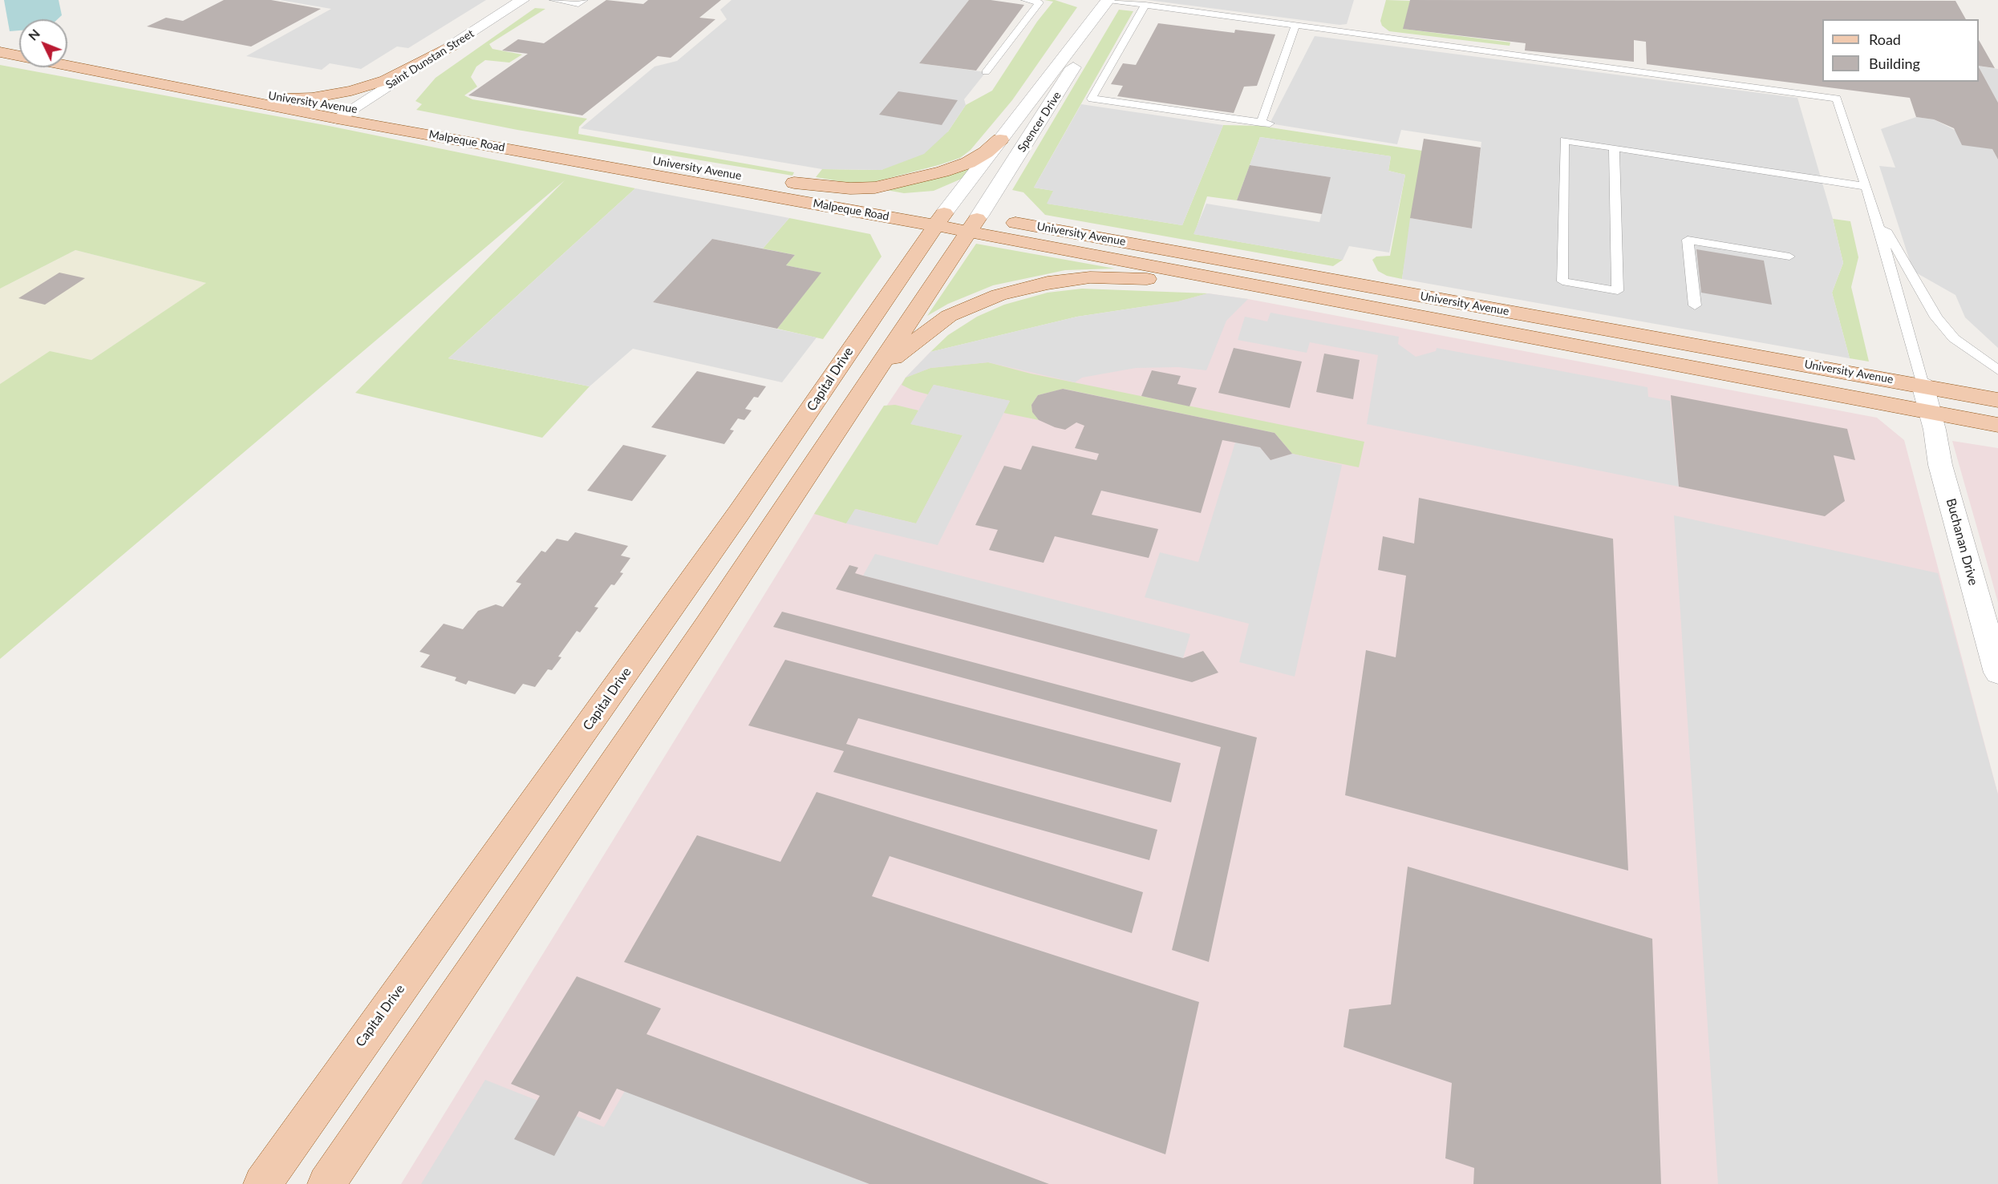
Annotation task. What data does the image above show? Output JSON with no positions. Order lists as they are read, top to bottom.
{
  "streets": {
    "main road": ["University Avenue", "Malpeque Road", "Capital Drive"],
    "street": ["Saint Dunstan Street", "Spencer Drive", "Buchanan Drive"]
  },
  "crossings": [
    ["Saint Dunstan Street", "University Avenue"],
    ["Saint Dunstan Street", "Malpeque Road"],
    ["University Avenue", "Spencer Drive"],
    ["University Avenue", "Malpeque Road"],
    ["University Avenue", "Capital Drive"],
    ["University Avenue", "Buchanan Drive"],
    ["Spencer Drive", "Malpeque Road"],
    ["Spencer Drive", "Capital Drive"],
    ["Malpeque Road", "Capital Drive"]
  ],
  "legend": ["Road", "Building"],
  "north": "top left"
}
